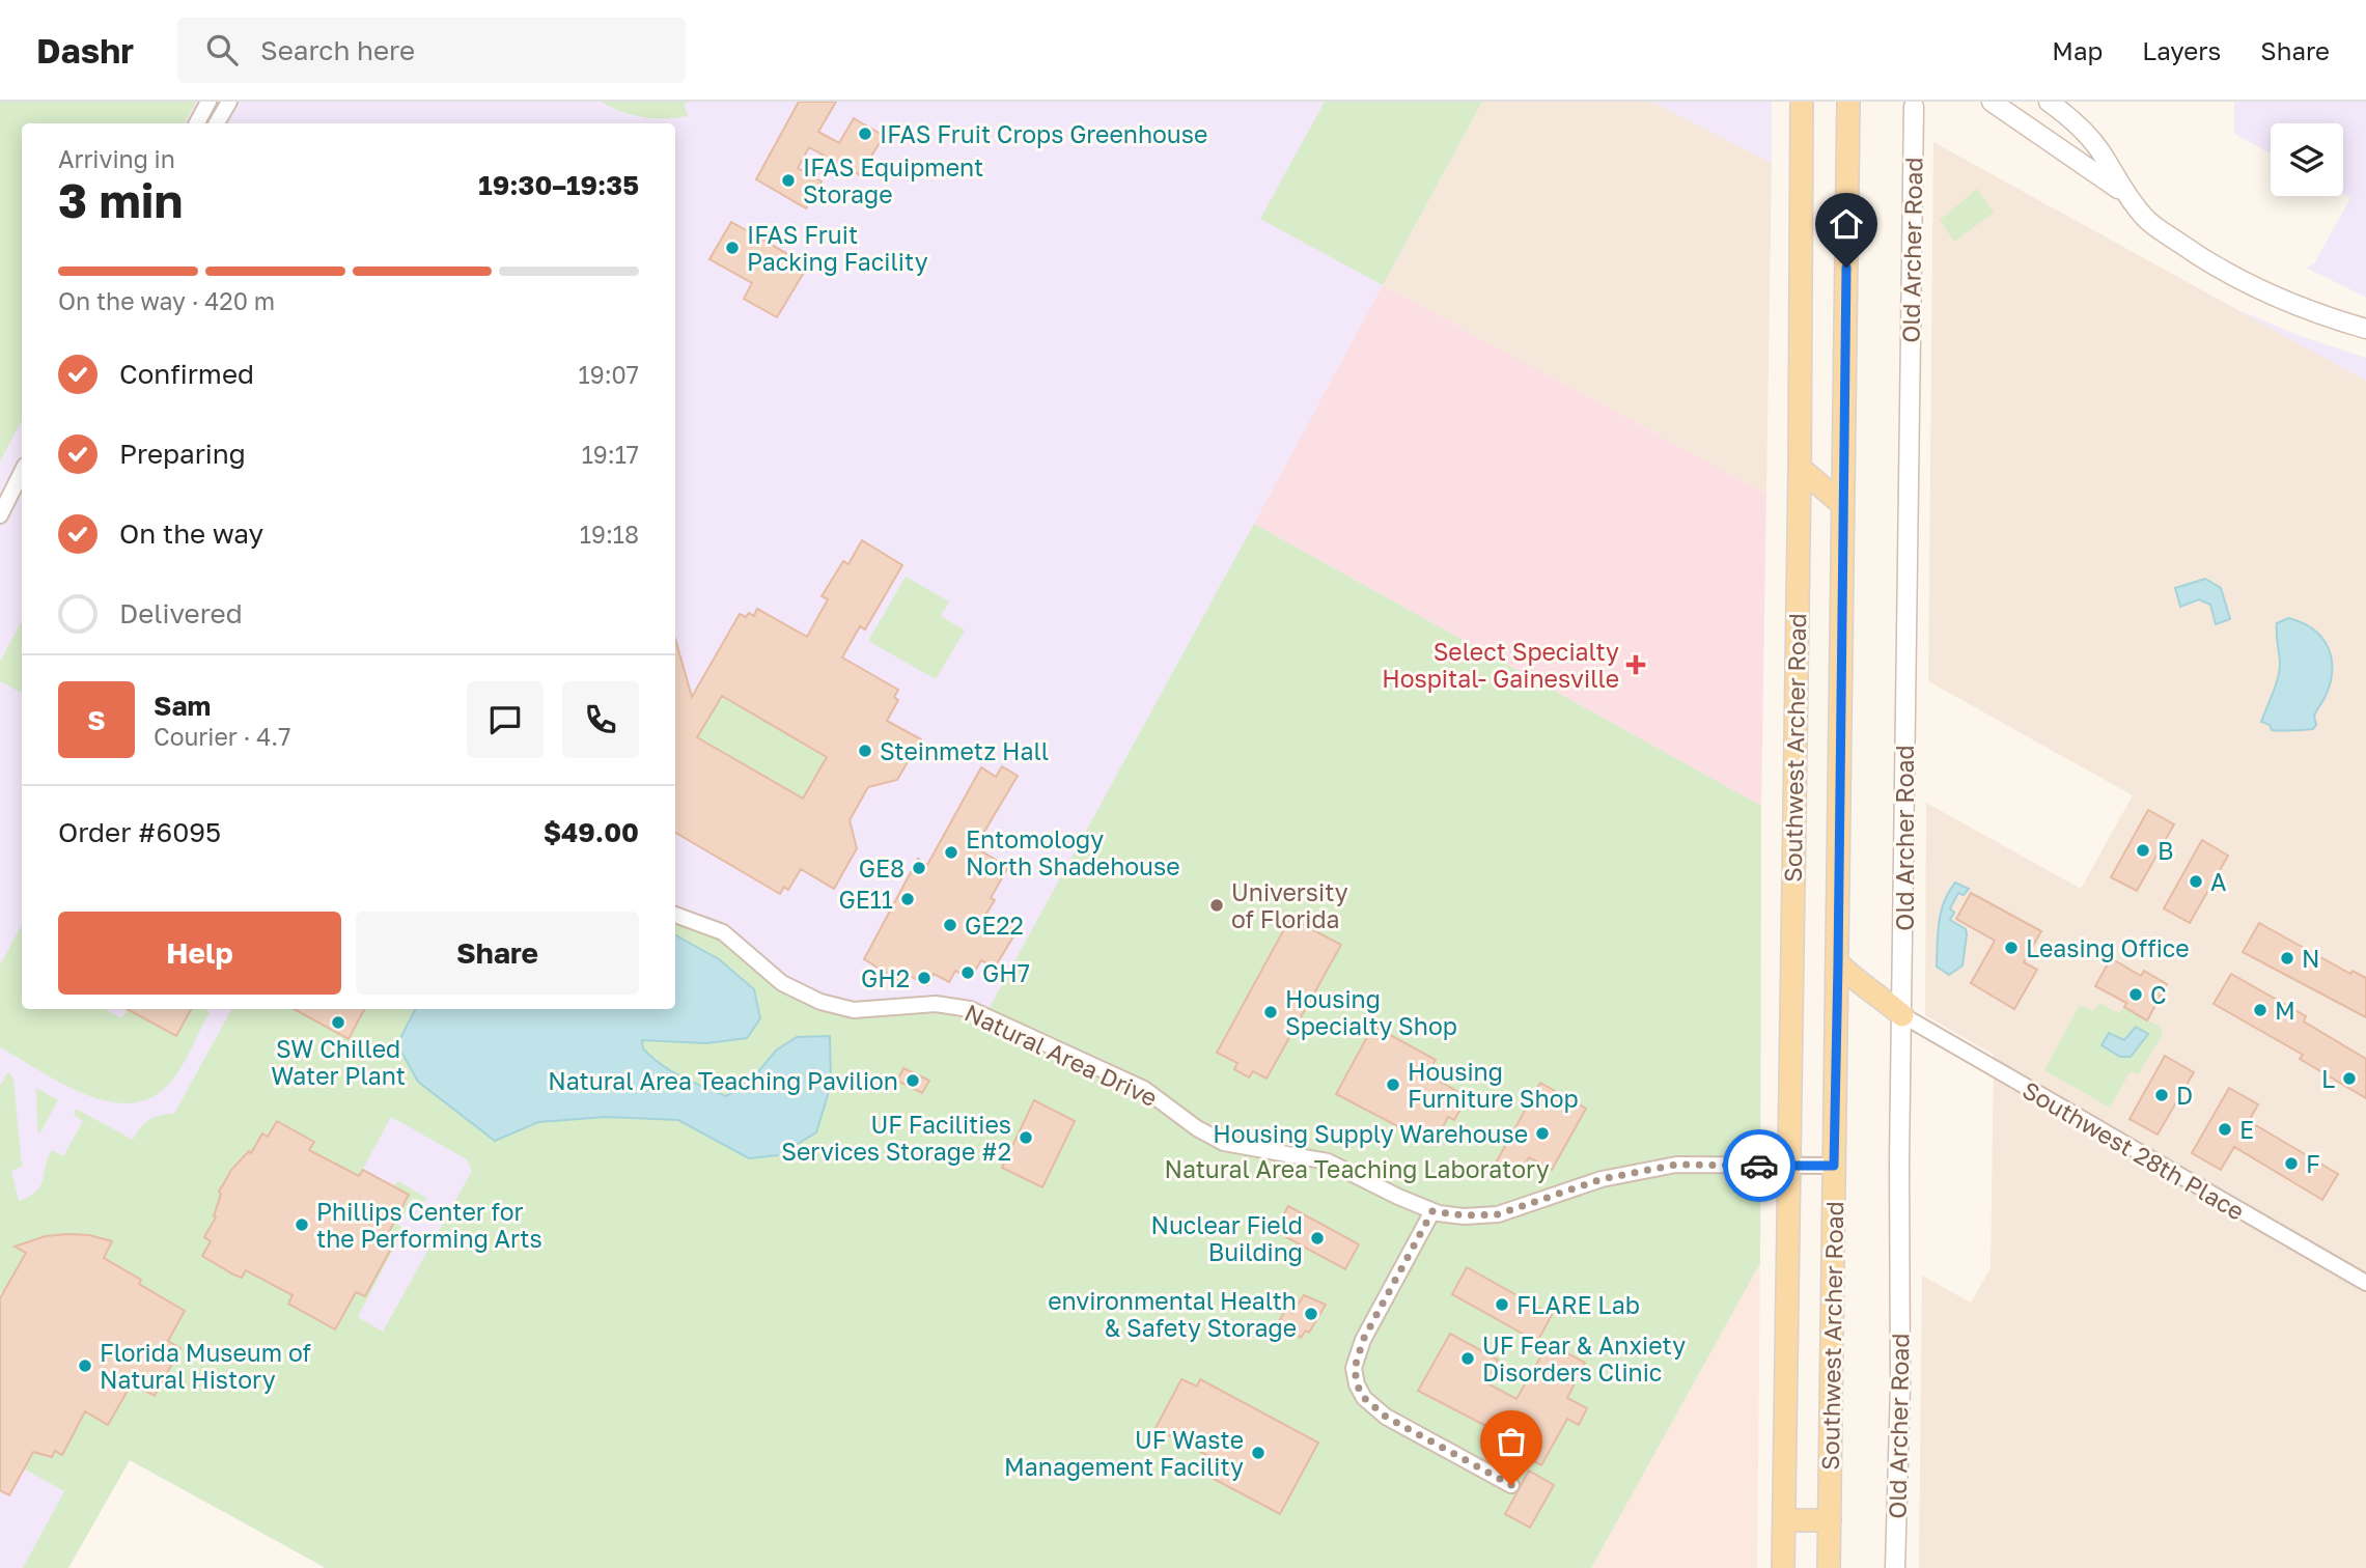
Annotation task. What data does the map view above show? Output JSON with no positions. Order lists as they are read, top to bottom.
{
  "streets": {
    "main road": ["Southwest Archer Road"],
    "street": ["Old Archer Road", "Natural Area Drive", "Southwest 28th Place"]
  },
  "crossings": [
    ["Old Archer Road", "Southwest 28th Place"],
    ["Southwest Archer Road", "Natural Area Drive"]
  ],
  "parks": ["Natural Area Teaching Laboratory"],
  "places": {
    "other": [
      "IFAS Fruit Crops Greenhouse",
      "IFAS Equipment Storage",
      "IFAS Fruit Packing Facility",
      "Steinmetz Hall",
      "B",
      "Entomology North Shadehouse",
      "GE8",
      "A",
      "GE11",
      "University of Florida",
      "GE22",
      "Leasing Office",
      "N",
      "GH7",
      "GH2",
      "C",
      "M",
      "Housing Specialty Shop",
      "SW Chilled Water Plant",
      "L",
      "Natural Area Teaching Pavilion",
      "Housing Furniture Shop",
      "D",
      "E",
      "Housing Supply Warehouse",
      "UF Facilities Services Storage #2",
      "F",
      "Phillips Center for the Performing Arts",
      "Nuclear Field Building",
      "FLARE Lab",
      "environmental Health & Safety Storage",
      "UF Fear & Anxiety Disorders Clinic",
      "Florida Museum of Natural History",
      "UF Waste Management Facility"
    ],
    "health": ["Select Specialty Hospital- Gainesville"]
  },
  "page": {
    "header": "Dashr",
    "search": "Search here",
    "nav": ["Map", "Layers", "Share"],
    "heading": ["3 min", "Arriving in", "19:30–19:35"],
    "panel": [
      "Sam",
      "Courier · 4.7",
      "Order #6095",
      "$49.00"
    ],
    "bar": "On the way · 420 m",
    "list": [
      ["Confirmed", "19:07"],
      ["Preparing", "19:17"],
      ["On the way", "19:18"],
      "Delivered"
    ],
    "round": "S",
    "buttons": ["Help", "Share"]
  }
}
